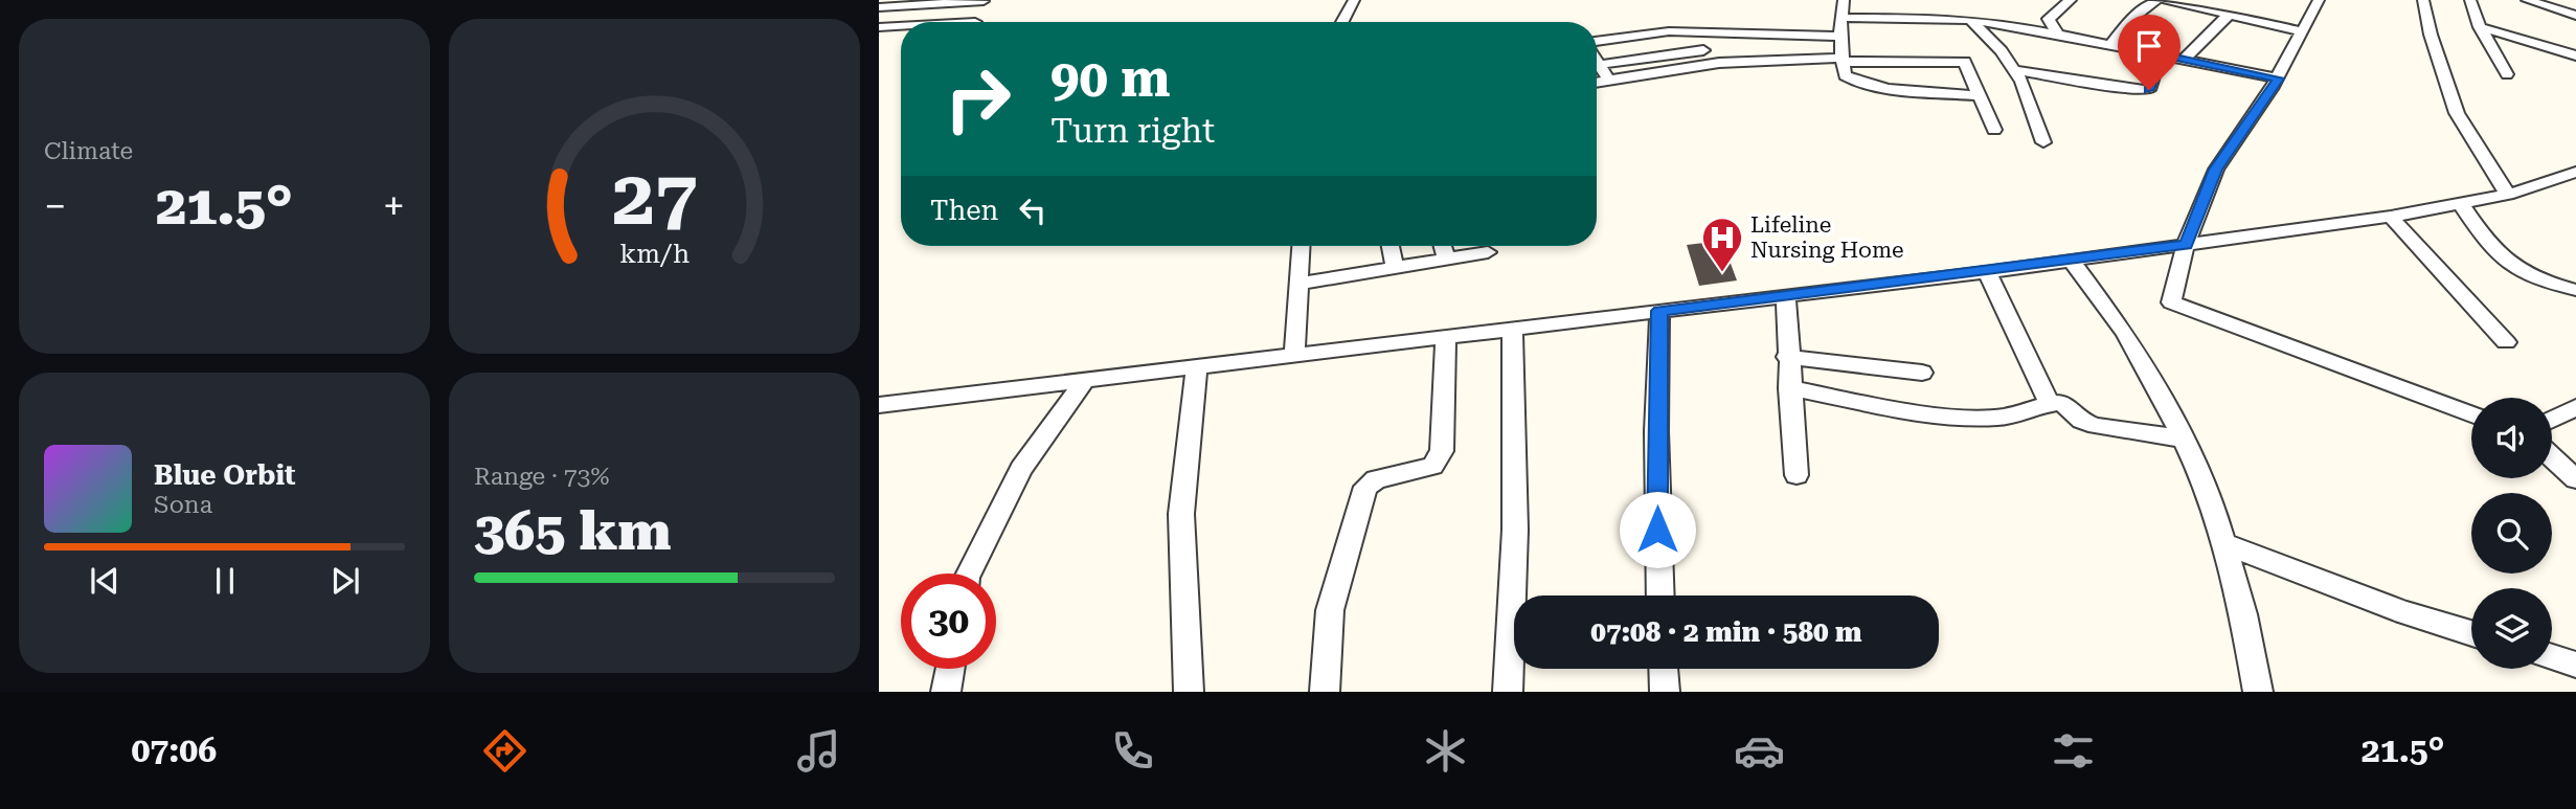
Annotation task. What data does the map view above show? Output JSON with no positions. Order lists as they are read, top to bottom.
{
  "places": {
    "hospital": ["Lifeline Nursing Home"]
  },
  "page": {
    "tile": [
      "Climate",
      ["Range · 73%", "365 km"]
    ],
    "turn": ["90 m", "Turn right"],
    "heat": ["−", "21.5°", "+"],
    "then": "Then",
    "song": ["Blue Orbit", "Sona"],
    "limit": "30",
    "trip": "07:08 · 2 min · 580 m",
    "tabs": ["07:06", "21.5°"],
    "gauge": ["27", "km/h"]
  }
}
